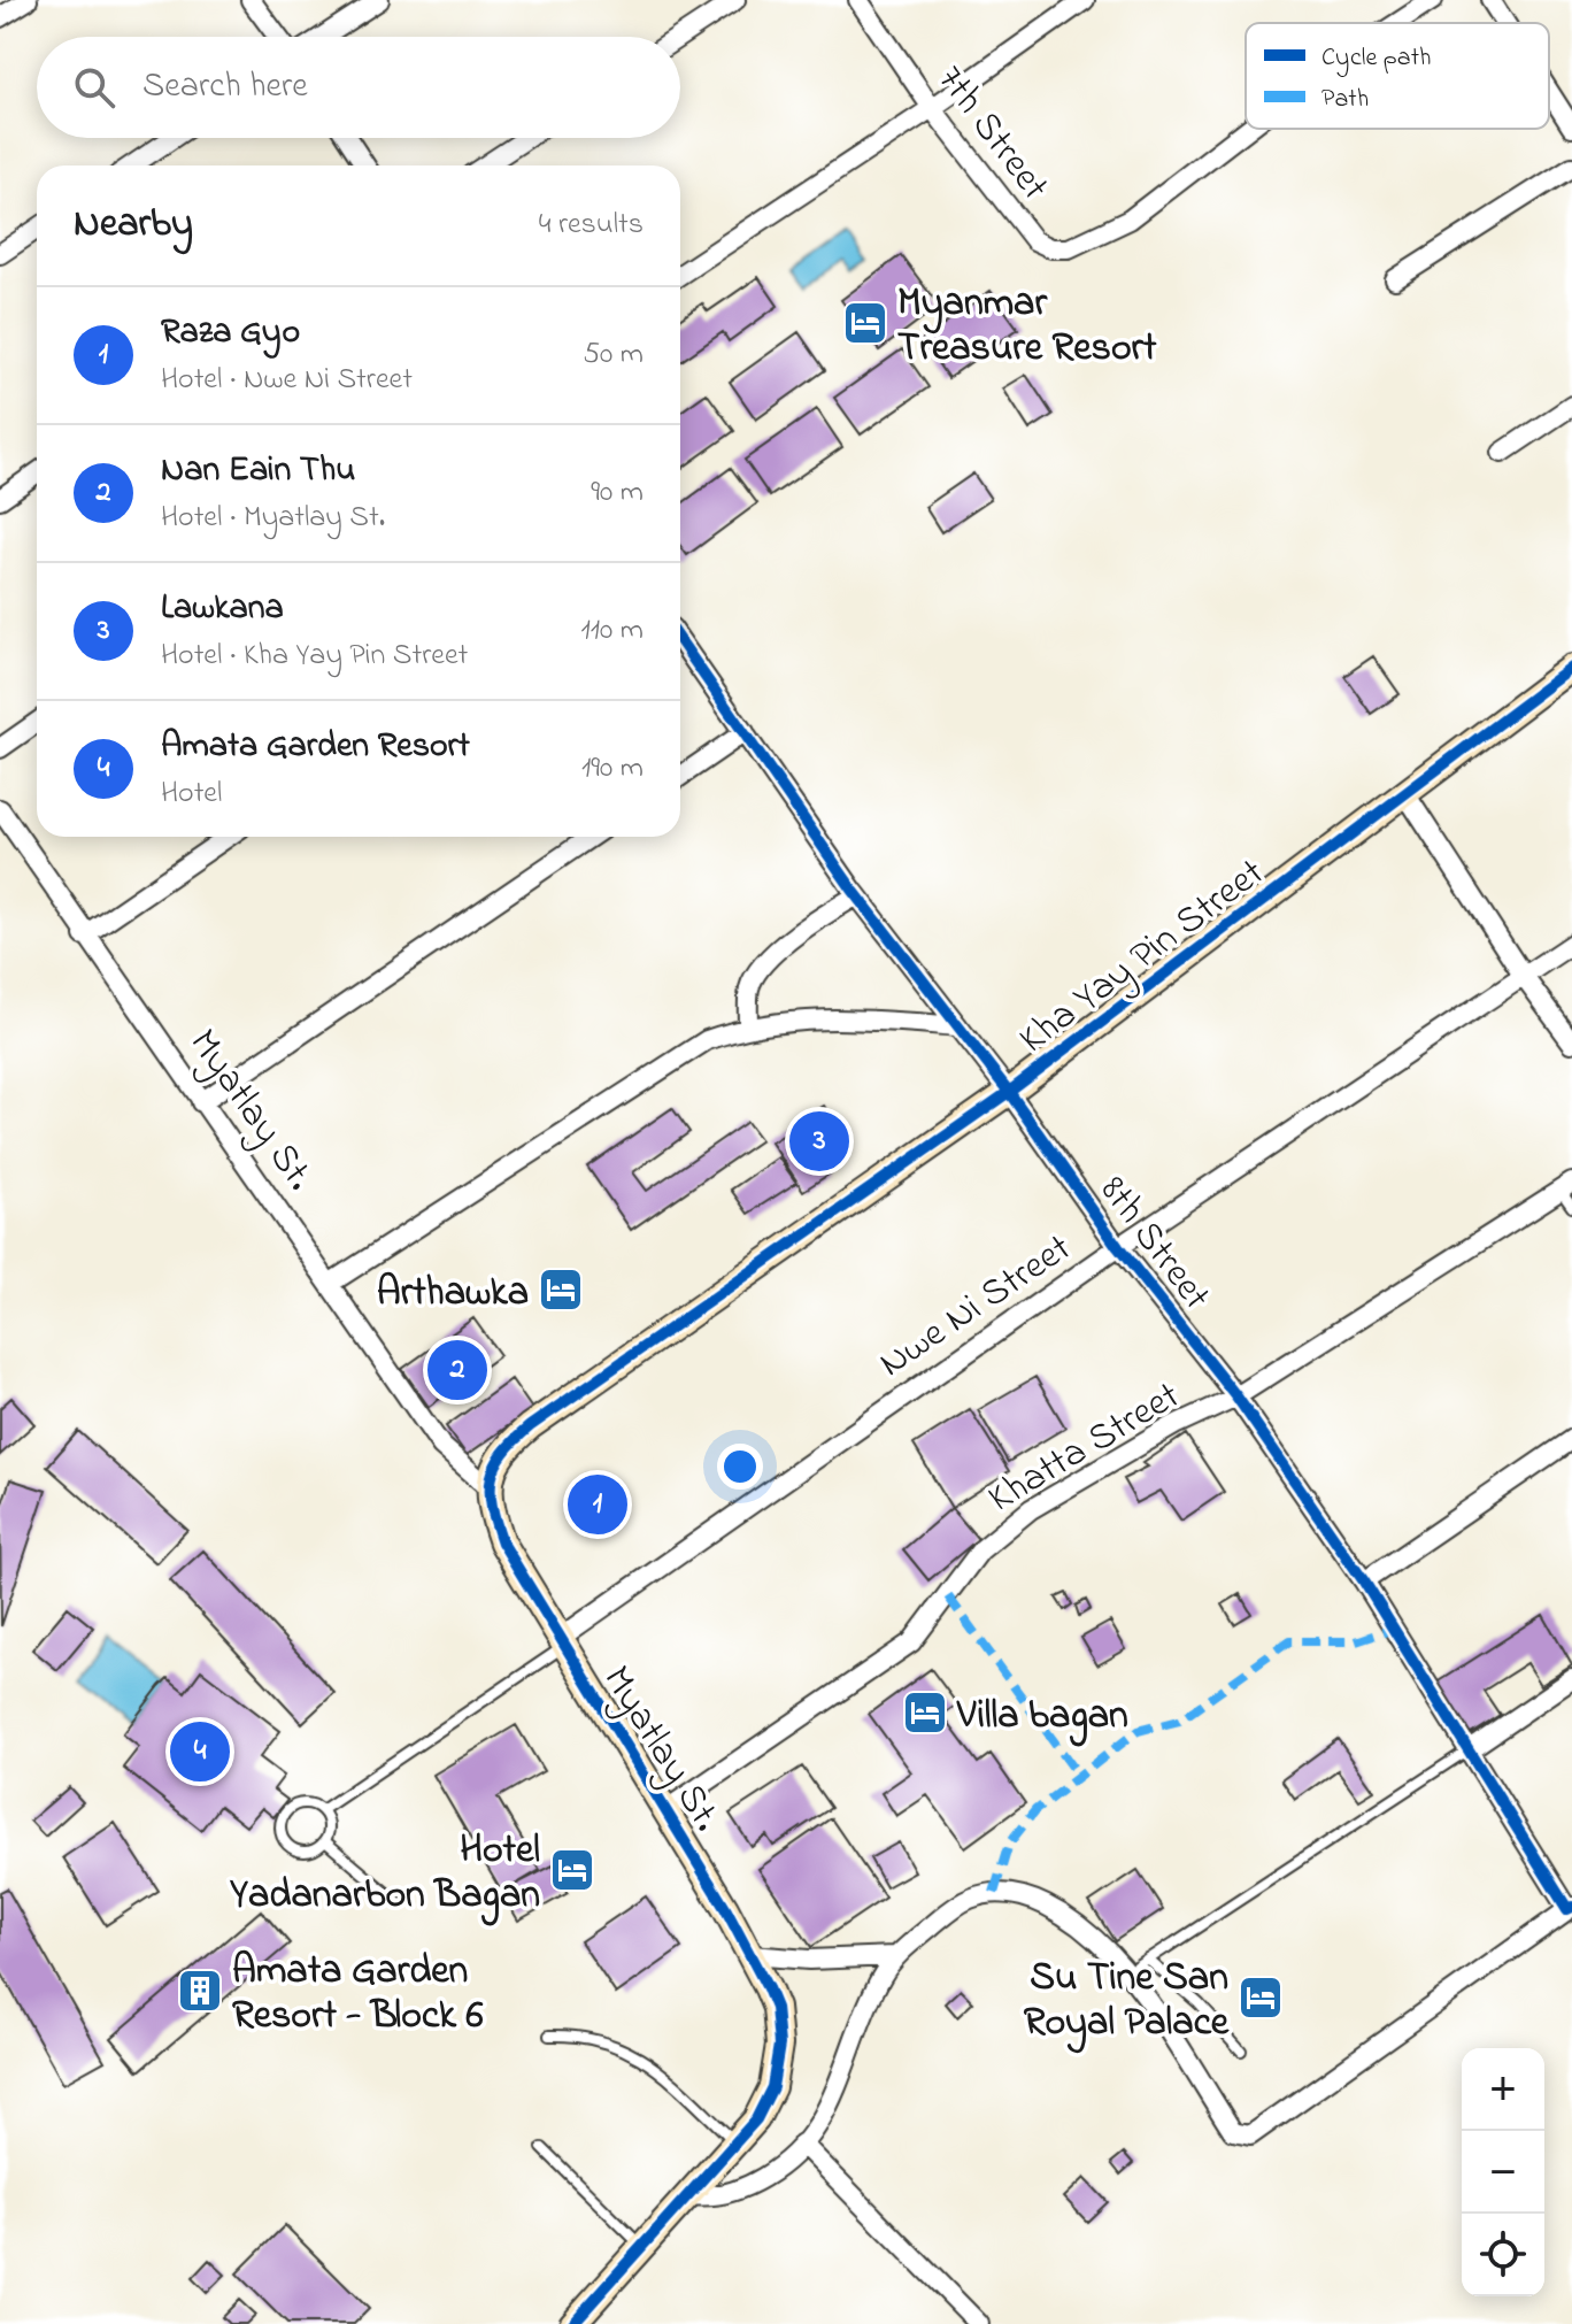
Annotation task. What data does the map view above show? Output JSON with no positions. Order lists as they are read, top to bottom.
{
  "streets": {
    "street": [
      "7th Street",
      "Kha Yay Pin Street",
      "Myatlay St.",
      "8th Street",
      "Nwe Ni Street",
      "Khatta Street"
    ]
  },
  "crossings": [
    ["Kha Yay Pin Street", "Myatlay St."],
    ["Kha Yay Pin Street", "8th Street"],
    ["Myatlay St.", "Nwe Ni Street"],
    ["Myatlay St.", "Khatta Street"],
    ["8th Street", "Nwe Ni Street"],
    ["8th Street", "Khatta Street"]
  ],
  "places": {
    "hotel": [
      "Myanmar Treasure Resort",
      "Arthawka",
      "Villa bagan",
      "Hotel Yadanarbon Bagan",
      "Su Tine San Royal Palace"
    ],
    "building": ["Amata Garden Resort - Block 6"]
  },
  "legend": ["Cycle path", "Path"],
  "page": {
    "search": "Search here",
    "heading": ["Nearby", "4 results"],
    "list": [
      {
        "mark": "1",
        "name": "Raza Gyo",
        "note": "Hotel · Nwe Ni Street",
        "value": "50 m"
      },
      {
        "mark": "2",
        "name": "Nan Eain Thu",
        "note": "Hotel · Myatlay St.",
        "value": "90 m"
      },
      {
        "mark": "3",
        "name": "Lawkana",
        "note": "Hotel · Kha Yay Pin Street",
        "value": "110 m"
      },
      {
        "mark": "4",
        "name": "Amata Garden Resort",
        "note": "Hotel",
        "value": "190 m"
      }
    ],
    "pins": [
      "3",
      "2",
      "1",
      "4"
    ],
    "map_buttons": ["+", "−"]
  }
}
